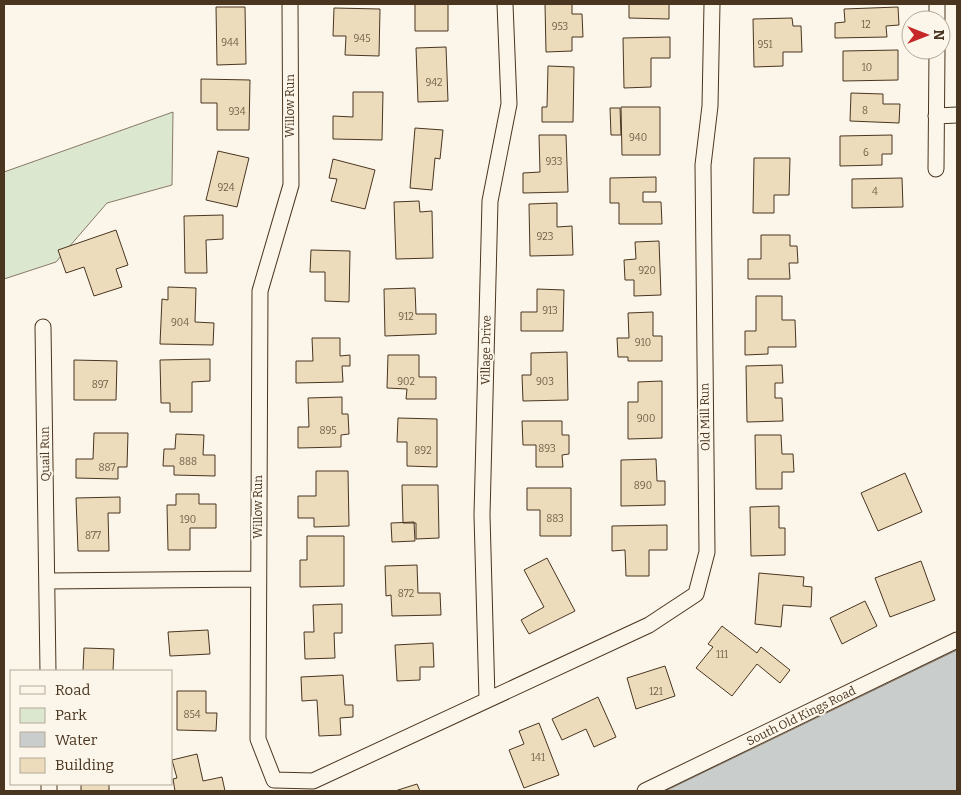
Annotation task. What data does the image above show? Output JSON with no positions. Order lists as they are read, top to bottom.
{
  "streets": {
    "street": [
      "Willow Run",
      "Village Drive",
      "Old Mill Run",
      "Quail Run",
      "South Old Kings Road"
    ]
  },
  "crossings": [
    ["Willow Run", "Village Drive"],
    ["Willow Run", "Old Mill Run"],
    ["Village Drive", "Old Mill Run"]
  ],
  "house_numbers": [
    "12",
    "953",
    "945",
    "944",
    "951",
    "10",
    "942",
    "8",
    "934",
    "940",
    "6",
    "933",
    "924",
    "4",
    "923",
    "920",
    "913",
    "912",
    "904",
    "910",
    "902",
    "903",
    "897",
    "900",
    "895",
    "893",
    "892",
    "888",
    "887",
    "890",
    "883",
    "190",
    "877",
    "872",
    "111",
    "121",
    "854",
    "141"
  ],
  "legend": [
    "Road",
    "Park",
    "Water",
    "Building"
  ],
  "north": "right"
}
